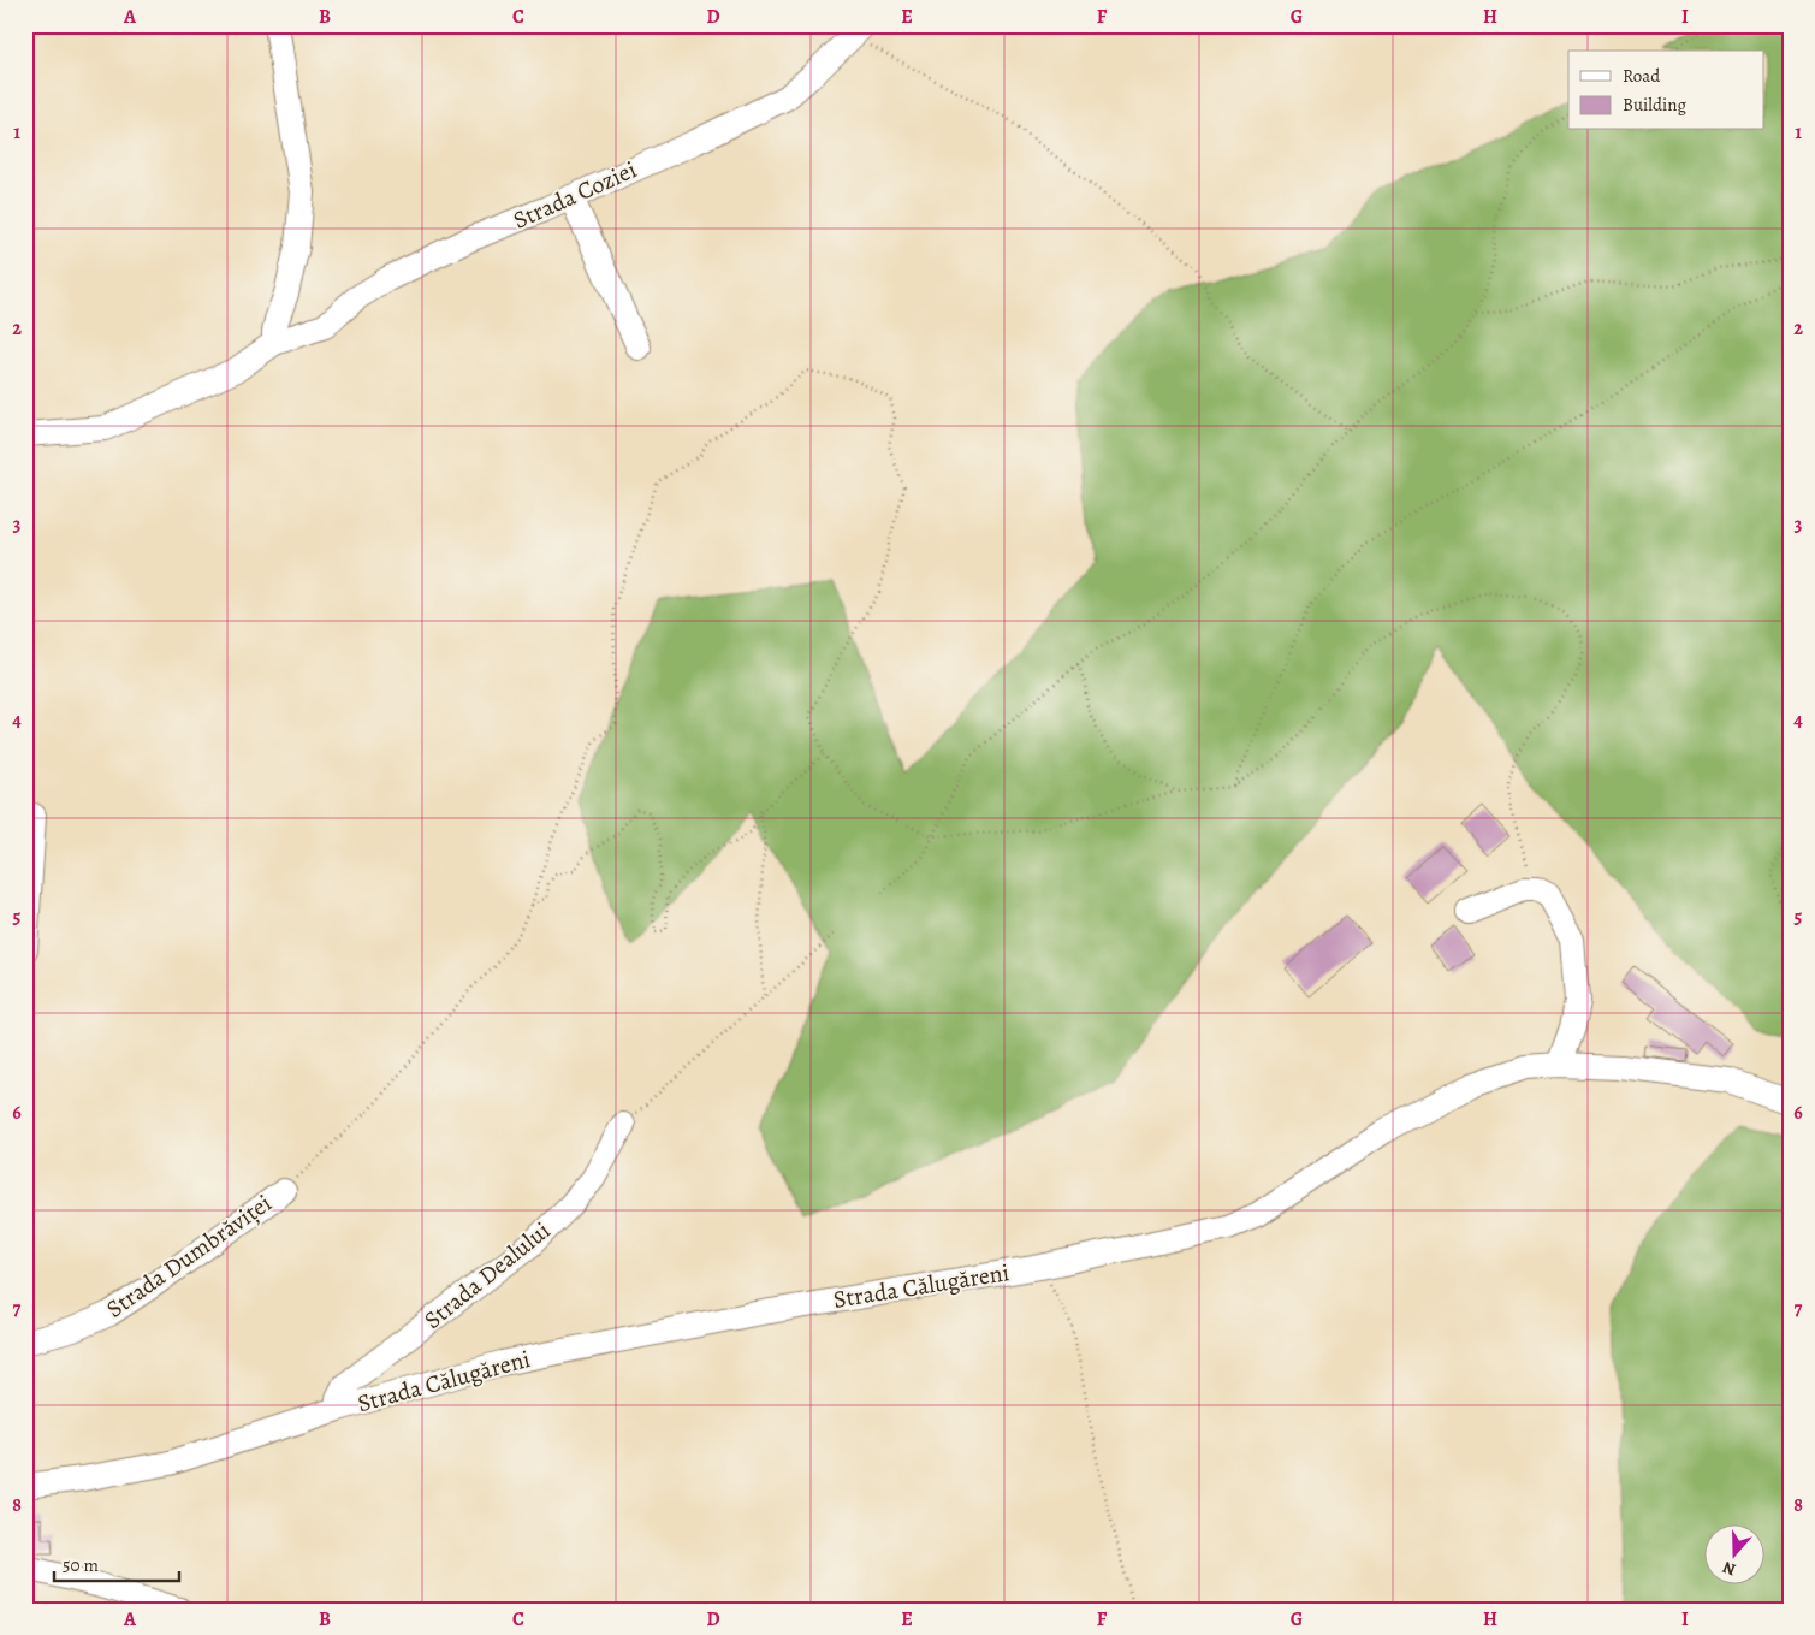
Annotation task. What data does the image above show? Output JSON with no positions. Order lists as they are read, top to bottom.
{
  "streets": {
    "street": [
      "Strada Coziei",
      "Strada Dumbrăviței",
      "Strada Dealului",
      "Strada Călugăreni"
    ]
  },
  "crossings": [
    ["Strada Dealului", "Strada Călugăreni"]
  ],
  "legend": ["Road", "Building"],
  "scale_bar": "50 m",
  "north": "bottom",
  "grid": {
    "columns": [
      "A",
      "B",
      "C",
      "D",
      "E",
      "F",
      "G",
      "H",
      "I"
    ],
    "rows": [
      "1",
      "2",
      "3",
      "4",
      "5",
      "6",
      "7",
      "8"
    ]
  }
}
